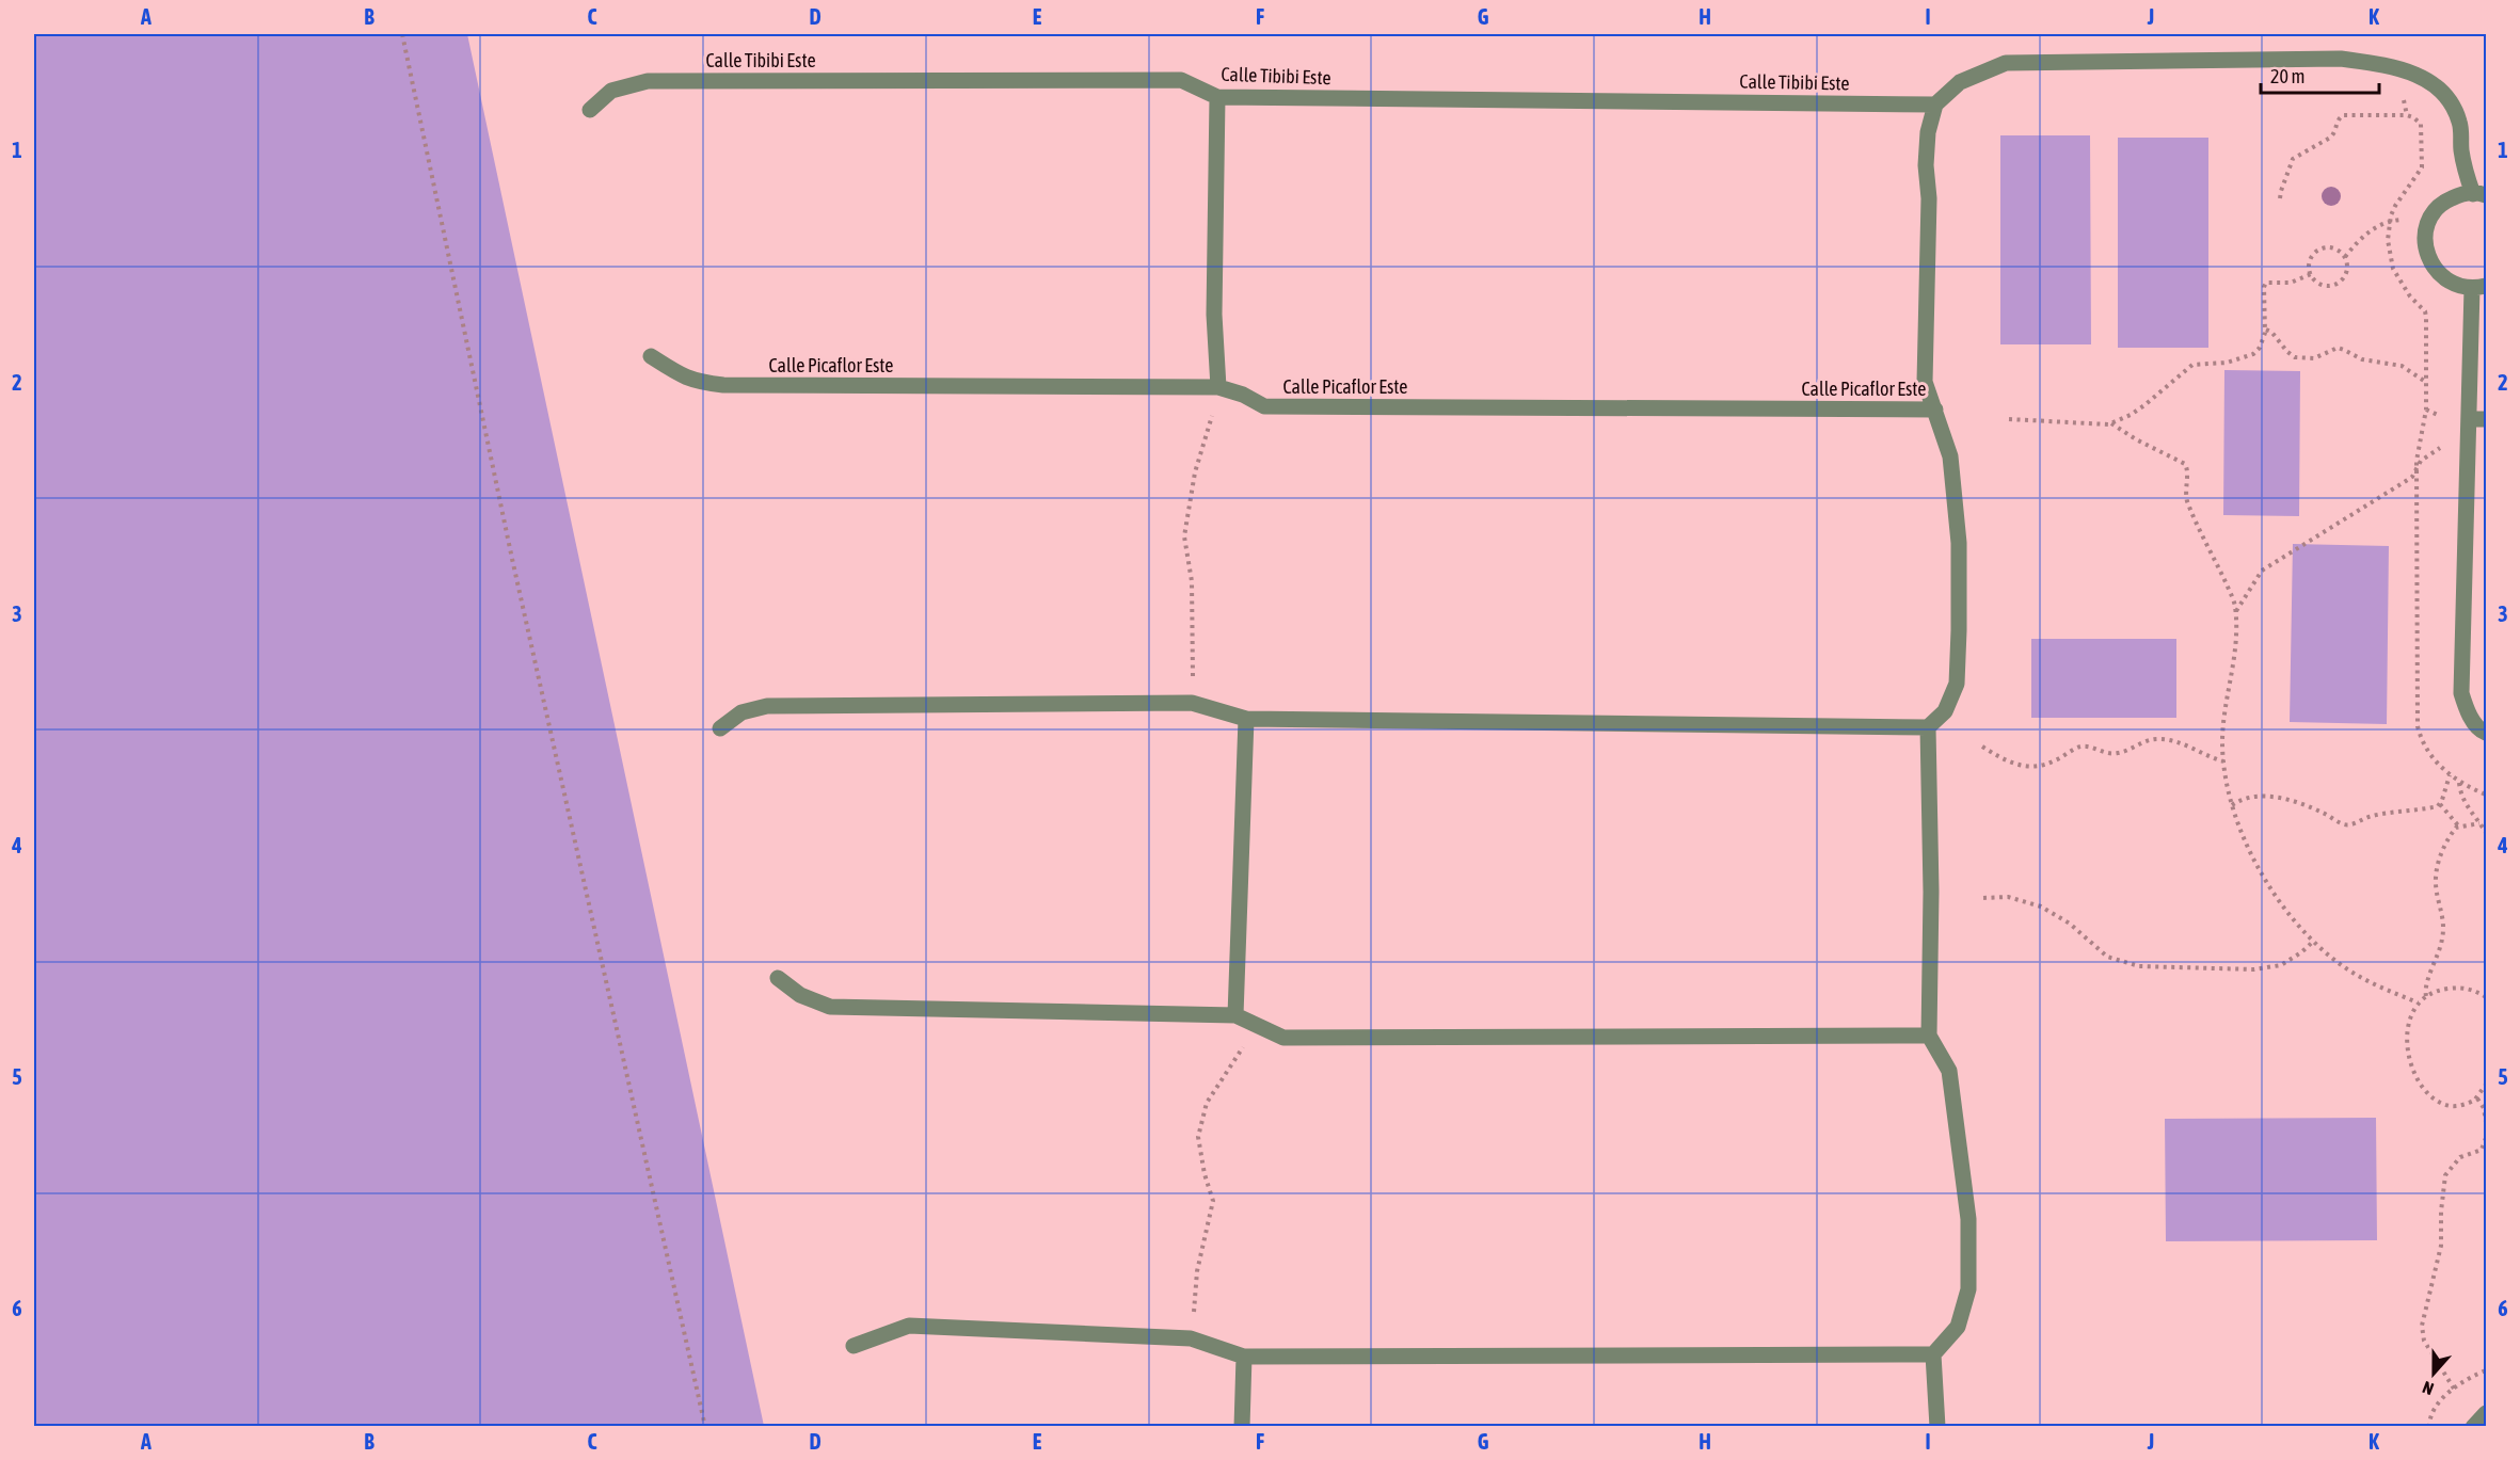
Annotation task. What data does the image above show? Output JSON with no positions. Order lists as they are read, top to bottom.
{
  "streets": {
    "street": ["Calle Tibibi Este", "Calle Picaflor Este"]
  },
  "scale_bar": "20 m",
  "north": "bottom",
  "grid": {
    "columns": [
      "A",
      "B",
      "C",
      "D",
      "E",
      "F",
      "G",
      "H",
      "I",
      "J",
      "K"
    ],
    "rows": [
      "1",
      "2",
      "3",
      "4",
      "5",
      "6"
    ]
  }
}
